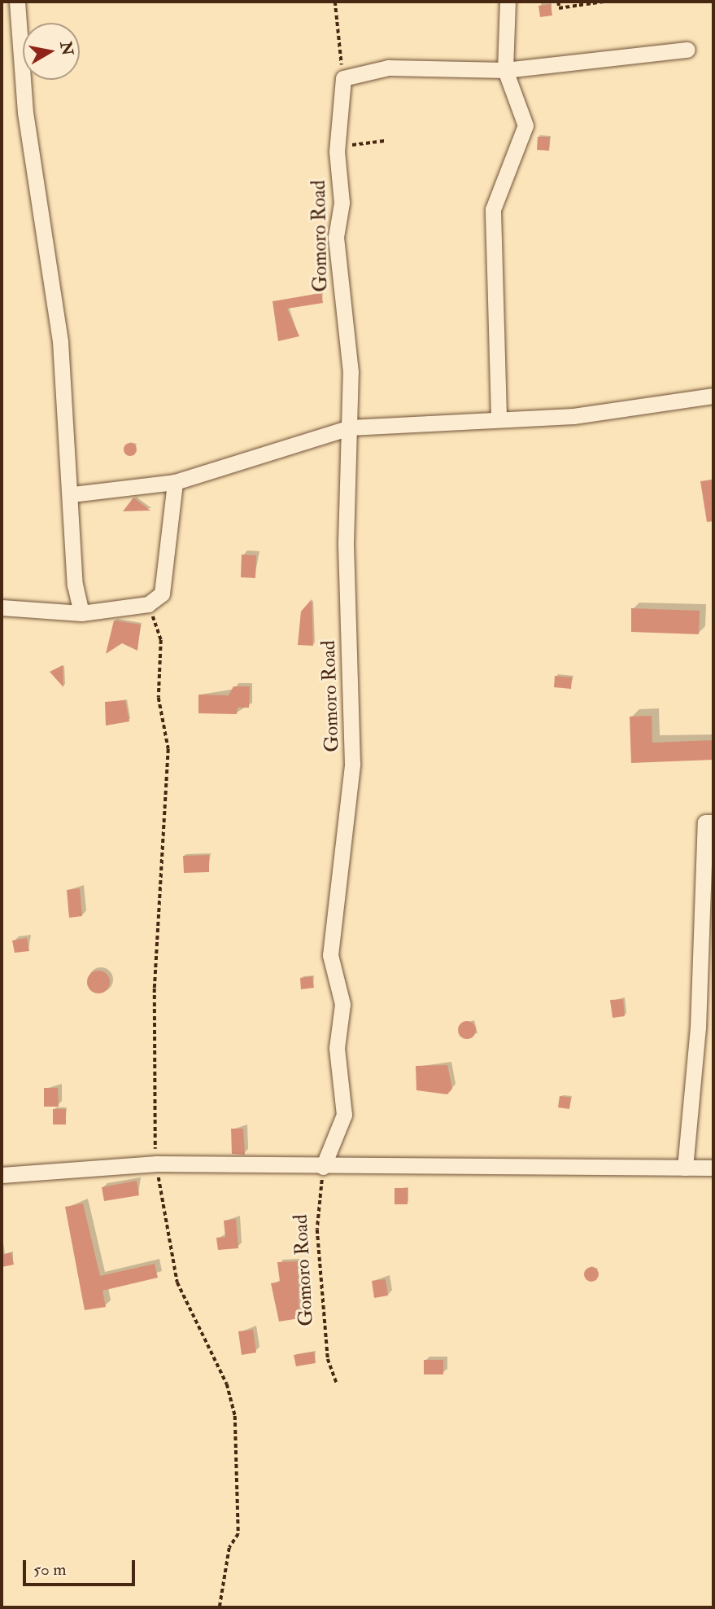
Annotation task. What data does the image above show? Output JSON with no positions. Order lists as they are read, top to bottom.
{
  "streets": {
    "street": ["Gomoro Road"]
  },
  "scale_bar": "50 m",
  "north": "right"
}
